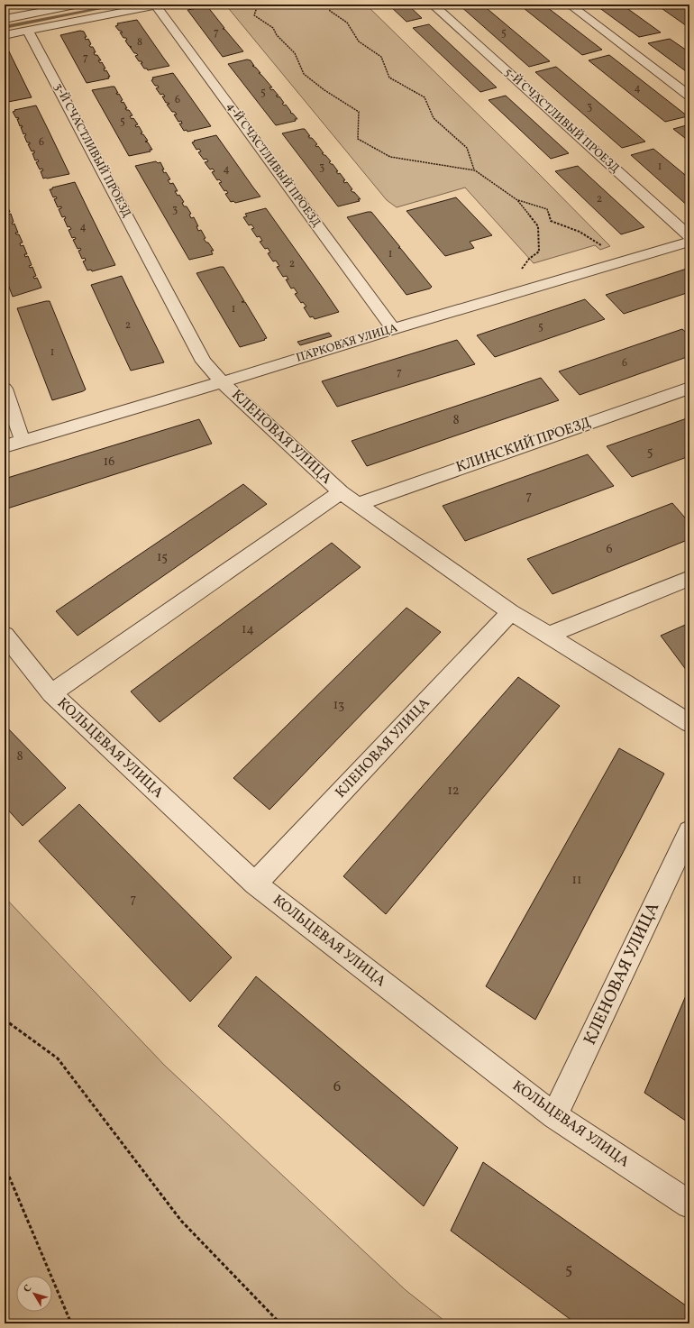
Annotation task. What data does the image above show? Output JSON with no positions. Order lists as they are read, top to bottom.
{
  "streets": {
    "street": [
      "5-Й СЧАСТЛИВЫЙ ПРОЕЗД",
      "3-Й СЧАСТЛИВЫЙ ПРОЕЗД",
      "4-Й СЧАСТЛИВЫЙ ПРОЕЗД",
      "ПАРКОВАЯ УЛИЦА",
      "КЛЕНОВАЯ УЛИЦА",
      "КЛИНСКИЙ ПРОЕЗД",
      "КОЛЬЦЕВАЯ УЛИЦА"
    ]
  },
  "crossings": [
    ["3-Й СЧАСТЛИВЫЙ ПРОЕЗД", "ПАРКОВАЯ УЛИЦА"],
    ["3-Й СЧАСТЛИВЫЙ ПРОЕЗД", "КЛЕНОВАЯ УЛИЦА"],
    ["4-Й СЧАСТЛИВЫЙ ПРОЕЗД", "ПАРКОВАЯ УЛИЦА"],
    ["ПАРКОВАЯ УЛИЦА", "КЛЕНОВАЯ УЛИЦА"],
    ["КЛЕНОВАЯ УЛИЦА", "КЛИНСКИЙ ПРОЕЗД"],
    ["КЛЕНОВАЯ УЛИЦА", "КОЛЬЦЕВАЯ УЛИЦА"]
  ],
  "house_numbers": [
    "7",
    "5",
    "8",
    "7",
    "4",
    "5",
    "6",
    "3",
    "5",
    "6",
    "1",
    "3",
    "4",
    "2",
    "3",
    "4",
    "1",
    "2",
    "1",
    "2",
    "5",
    "1",
    "6",
    "7",
    "8",
    "5",
    "16",
    "7",
    "6",
    "15",
    "14",
    "13",
    "8",
    "12",
    "11",
    "7",
    "6",
    "5"
  ],
  "north": "top left"
}
